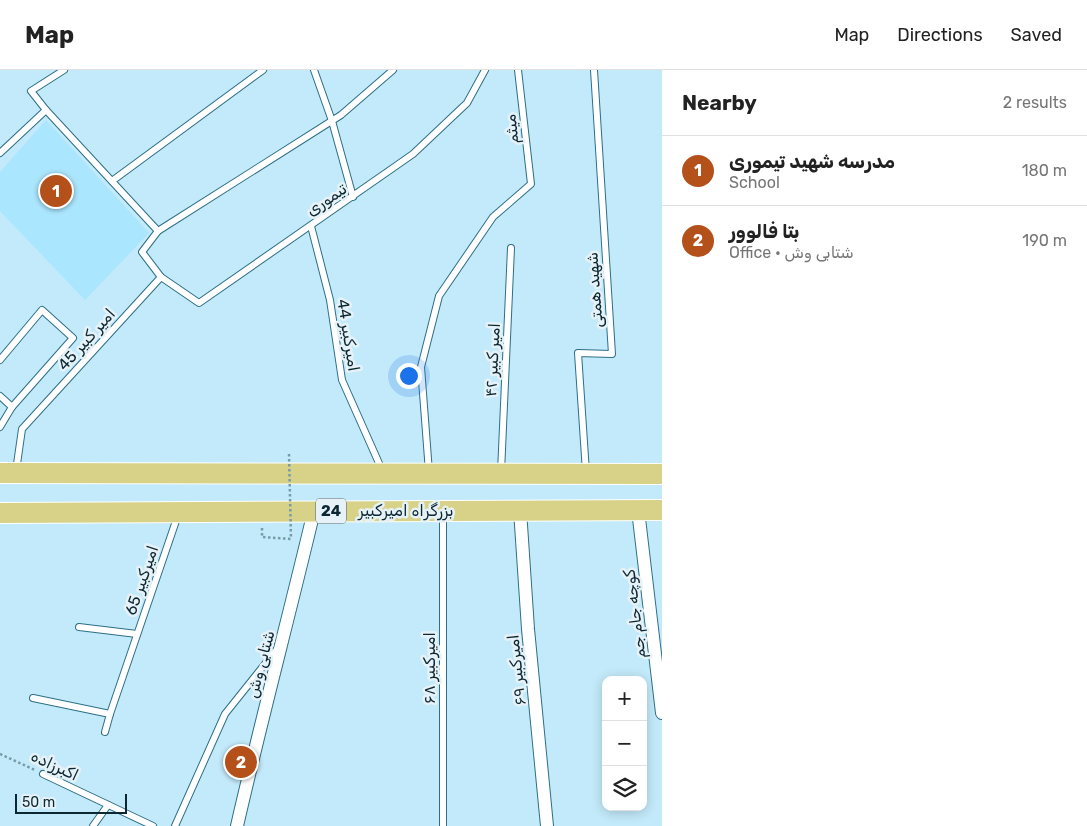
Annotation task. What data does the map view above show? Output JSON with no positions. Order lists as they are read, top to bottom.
{
  "streets": {
    "main road": ["بزرگراه امیرکبیر", "24"],
    "street": ["کوچه جام جم", "شتابی وش", "امیرکبیر ۶۹"],
    "lane": [
      "میثم",
      "تیموری",
      "شهید همتی",
      "امیرکبیر 44",
      "امیر کبیر 45",
      "امیر کبیر ۴۲",
      "امیرکبیر 65",
      "امیرکبیر ۶۸",
      "اکبرزاده"
    ]
  },
  "crossings": [
    ["تیموری", "امیرکبیر 44"],
    ["تیموری", "امیر کبیر 45"],
    ["بزرگراه امیرکبیر", "امیرکبیر 65"],
    ["بزرگراه امیرکبیر", "کوچه جام جم"],
    ["بزرگراه امیرکبیر", "شتابی وش"],
    ["بزرگراه امیرکبیر", "امیرکبیر ۶۸"],
    ["بزرگراه امیرکبیر", "امیرکبیر ۶۹"]
  ],
  "scale_bar": "50 m",
  "page": {
    "header": "Map",
    "nav": ["Map", "Directions", "Saved"],
    "heading": ["Nearby", "2 results"],
    "list": [
      {
        "mark": "1",
        "name": "مدرسه شهید تیموری",
        "note": "School",
        "value": "180 m"
      },
      {
        "mark": "2",
        "name": "بتا فالوور",
        "note": "Office · شتابی وش",
        "value": "190 m"
      }
    ],
    "pins": ["1", "2"],
    "map_buttons": ["+", "−"],
    "scale": "50 m"
  }
}
